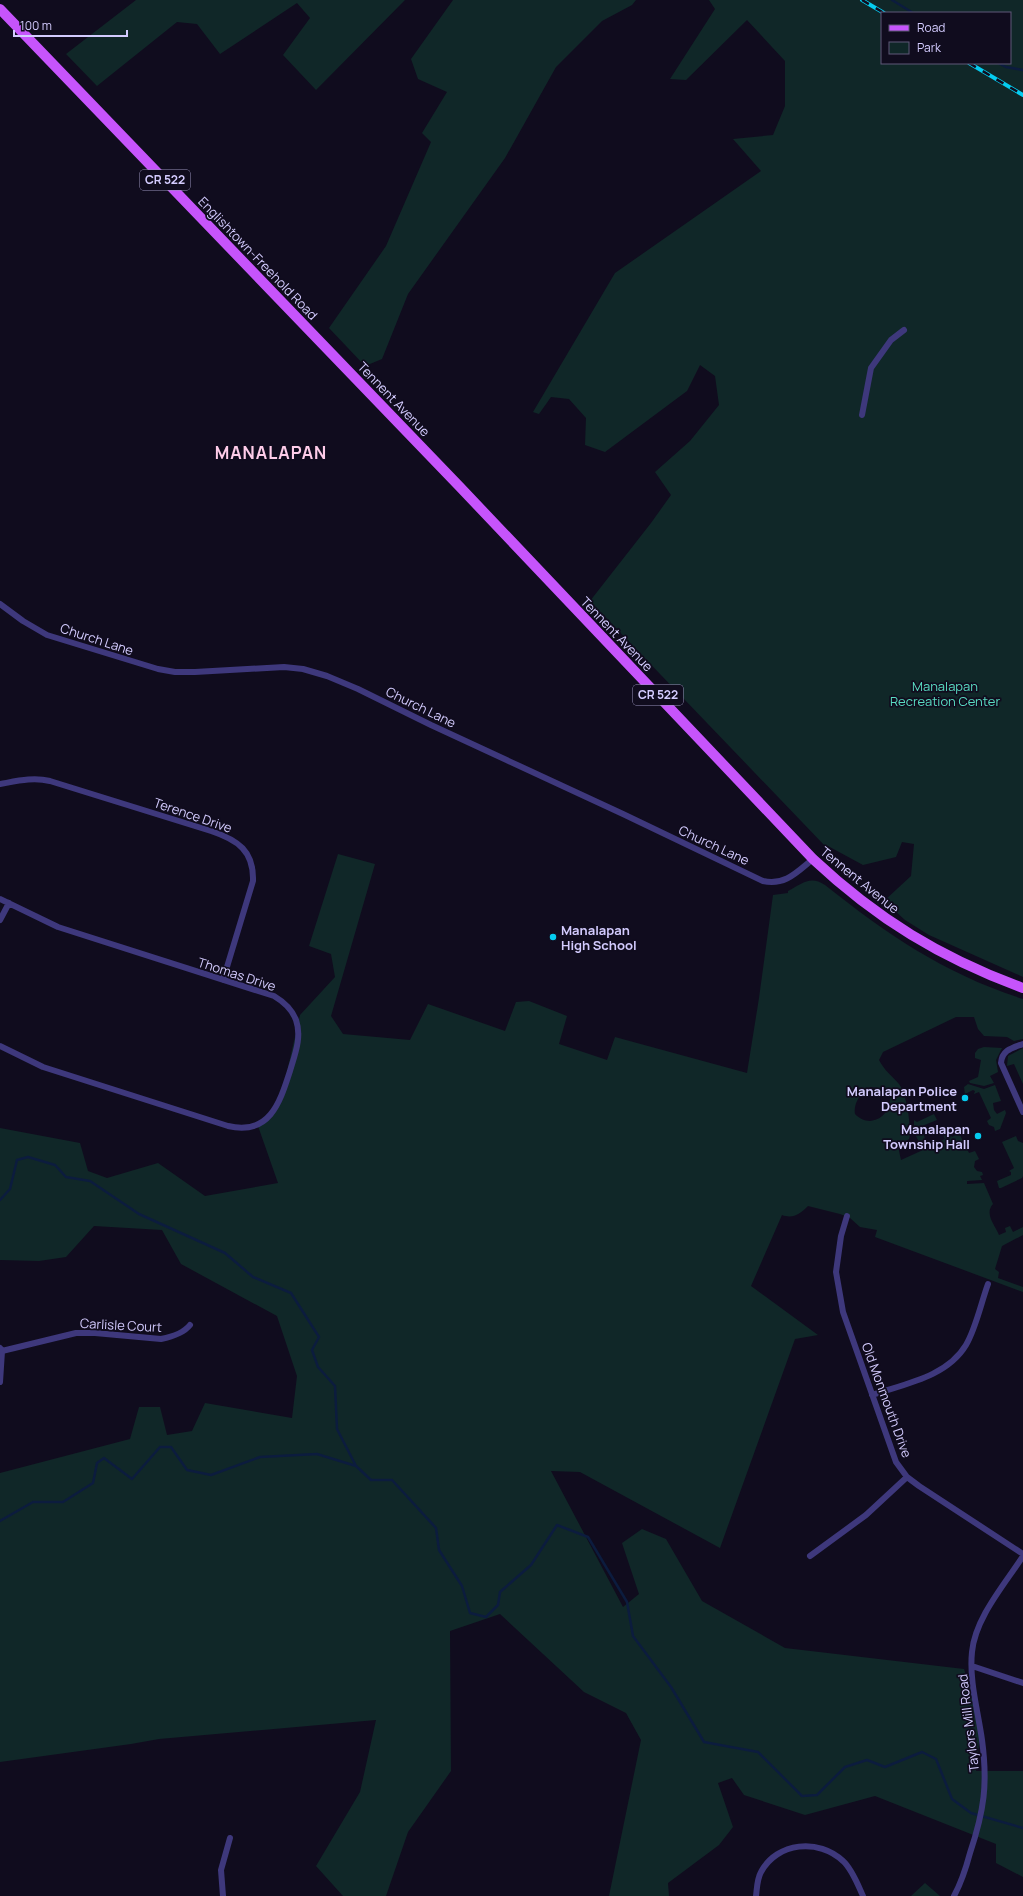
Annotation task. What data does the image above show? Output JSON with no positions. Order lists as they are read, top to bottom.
{
  "streets": {
    "main road": ["CR 522", "Englishtown-Freehold Road", "Tennent Avenue"],
    "street": [
      "Church Lane",
      "Terence Drive",
      "Thomas Drive",
      "Carlisle Court",
      "Old Monmouth Drive",
      "Taylors Mill Road"
    ]
  },
  "crossings": [
    ["Englishtown-Freehold Road", "Tennent Avenue"],
    ["Tennent Avenue", "Church Lane"],
    ["Terence Drive", "Thomas Drive"],
    ["Old Monmouth Drive", "Taylors Mill Road"]
  ],
  "districts": ["MANALAPAN"],
  "parks": ["Manalapan Recreation Center"],
  "places": ["Manalapan High School", "Manalapan Police Department", "Manalapan Township Hall"],
  "legend": ["Road", "Park"],
  "scale_bar": "100 m"
}
